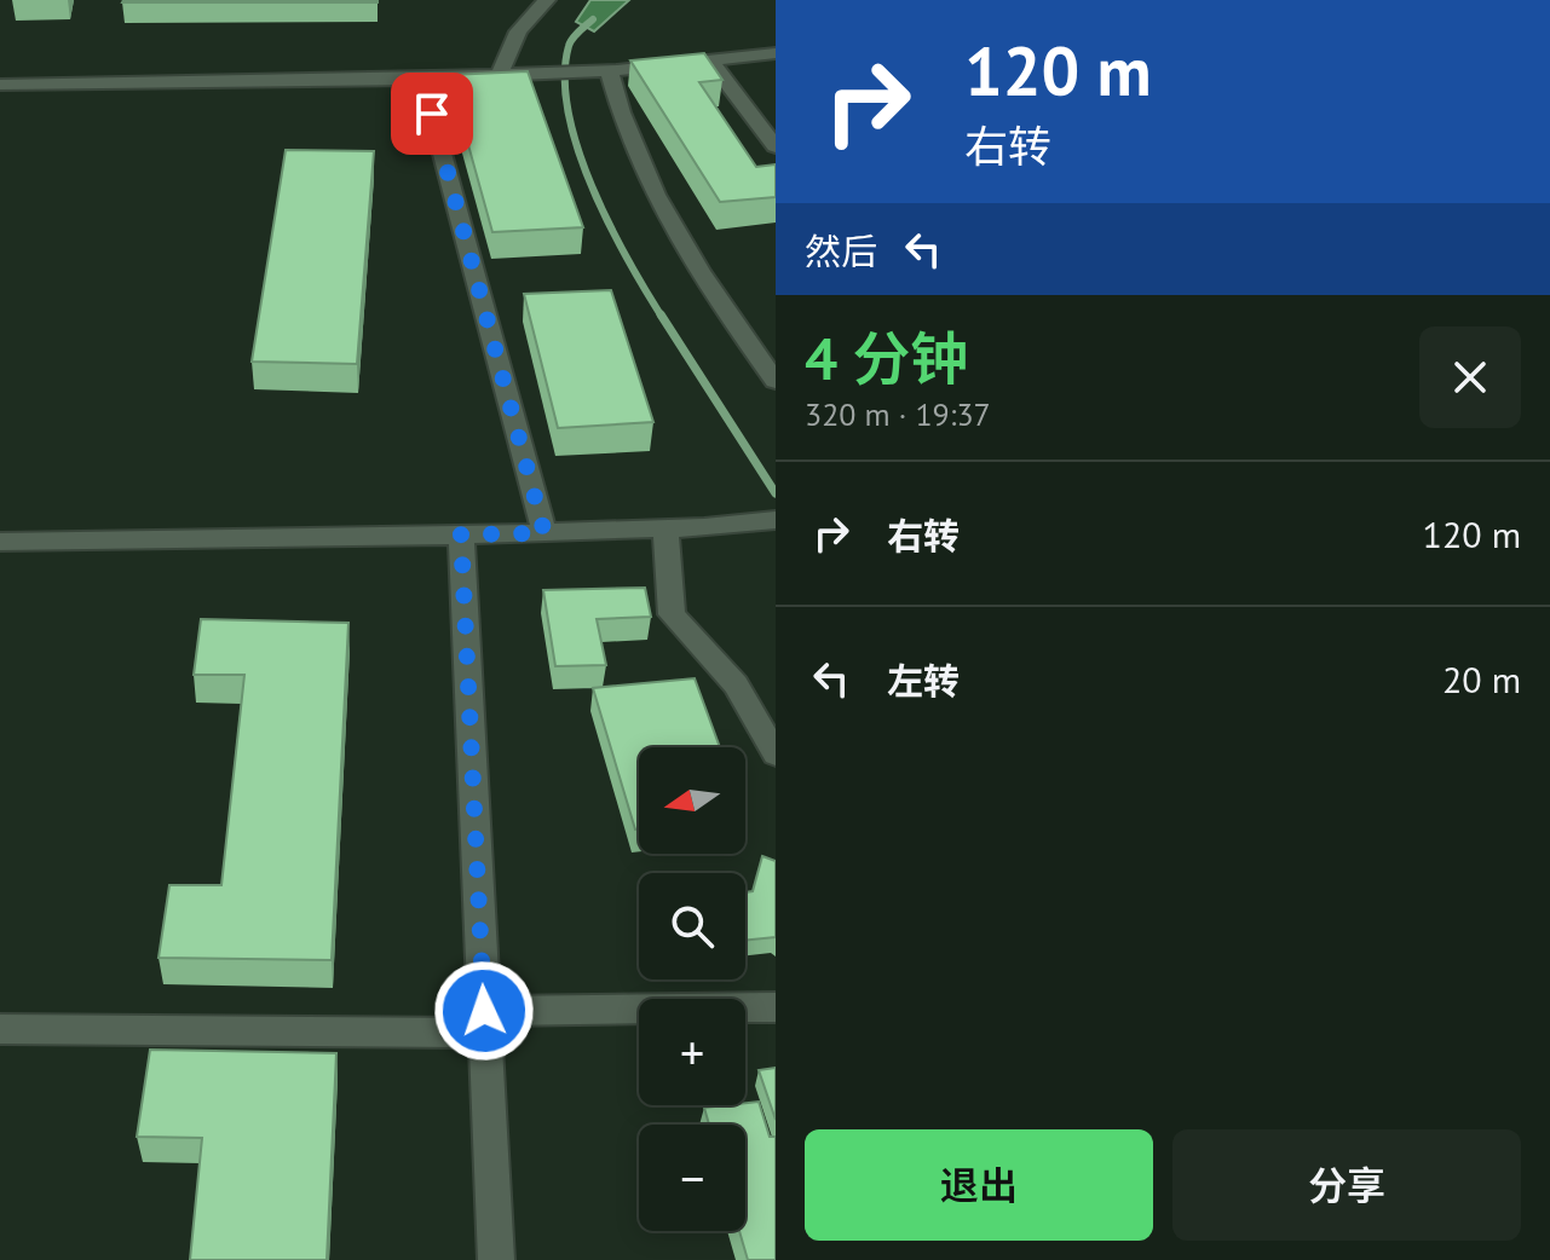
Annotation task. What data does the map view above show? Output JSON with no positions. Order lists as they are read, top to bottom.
{
  "north": "left",
  "page": {
    "turn": ["120 m", "右转"],
    "then": "然后",
    "heading": ["4 分钟", "320 m · 19:37"],
    "list": [
      {
        "name": "右转",
        "value": "120 m"
      },
      {
        "name": "左转",
        "value": "20 m"
      }
    ],
    "map_buttons": ["+", "−"],
    "buttons": ["退出", "分享"]
  }
}
